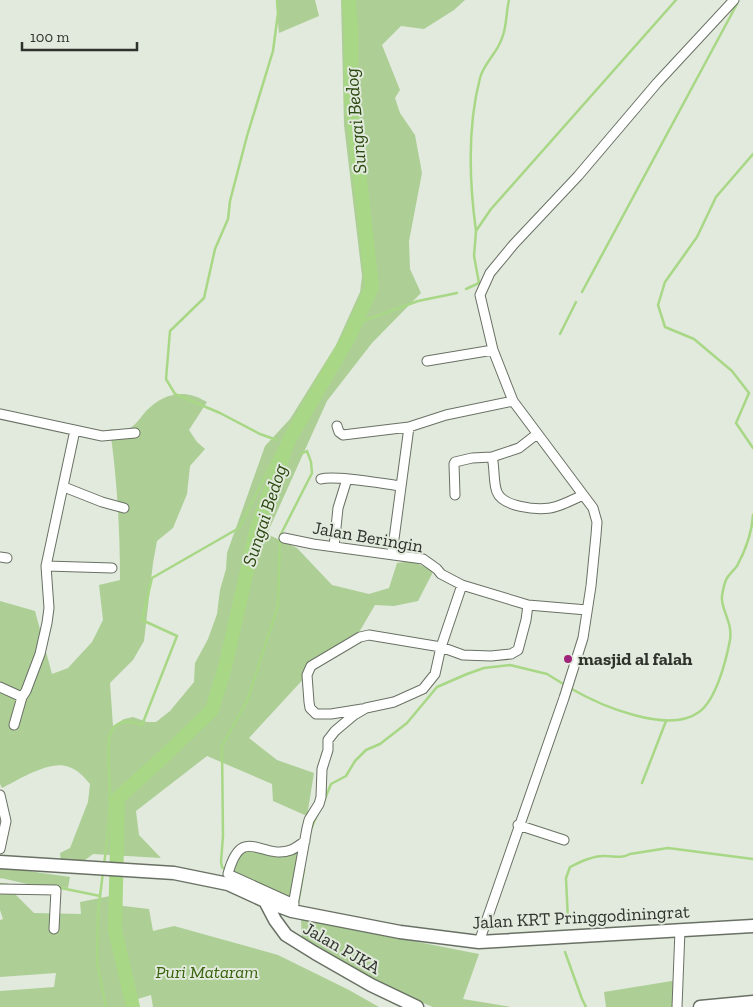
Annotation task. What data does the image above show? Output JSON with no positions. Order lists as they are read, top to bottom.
{
  "streets": {
    "main road": ["Jalan KRT Pringgodiningrat", "Jalan PJKA"],
    "street": ["Jalan Beringin"]
  },
  "crossings": [
    ["Jalan KRT Pringgodiningrat", "Jalan PJKA"]
  ],
  "water": ["Sungai Bedog"],
  "parks": ["Puri Mataram"],
  "places": ["masjid al falah"],
  "scale_bar": "100 m"
}
